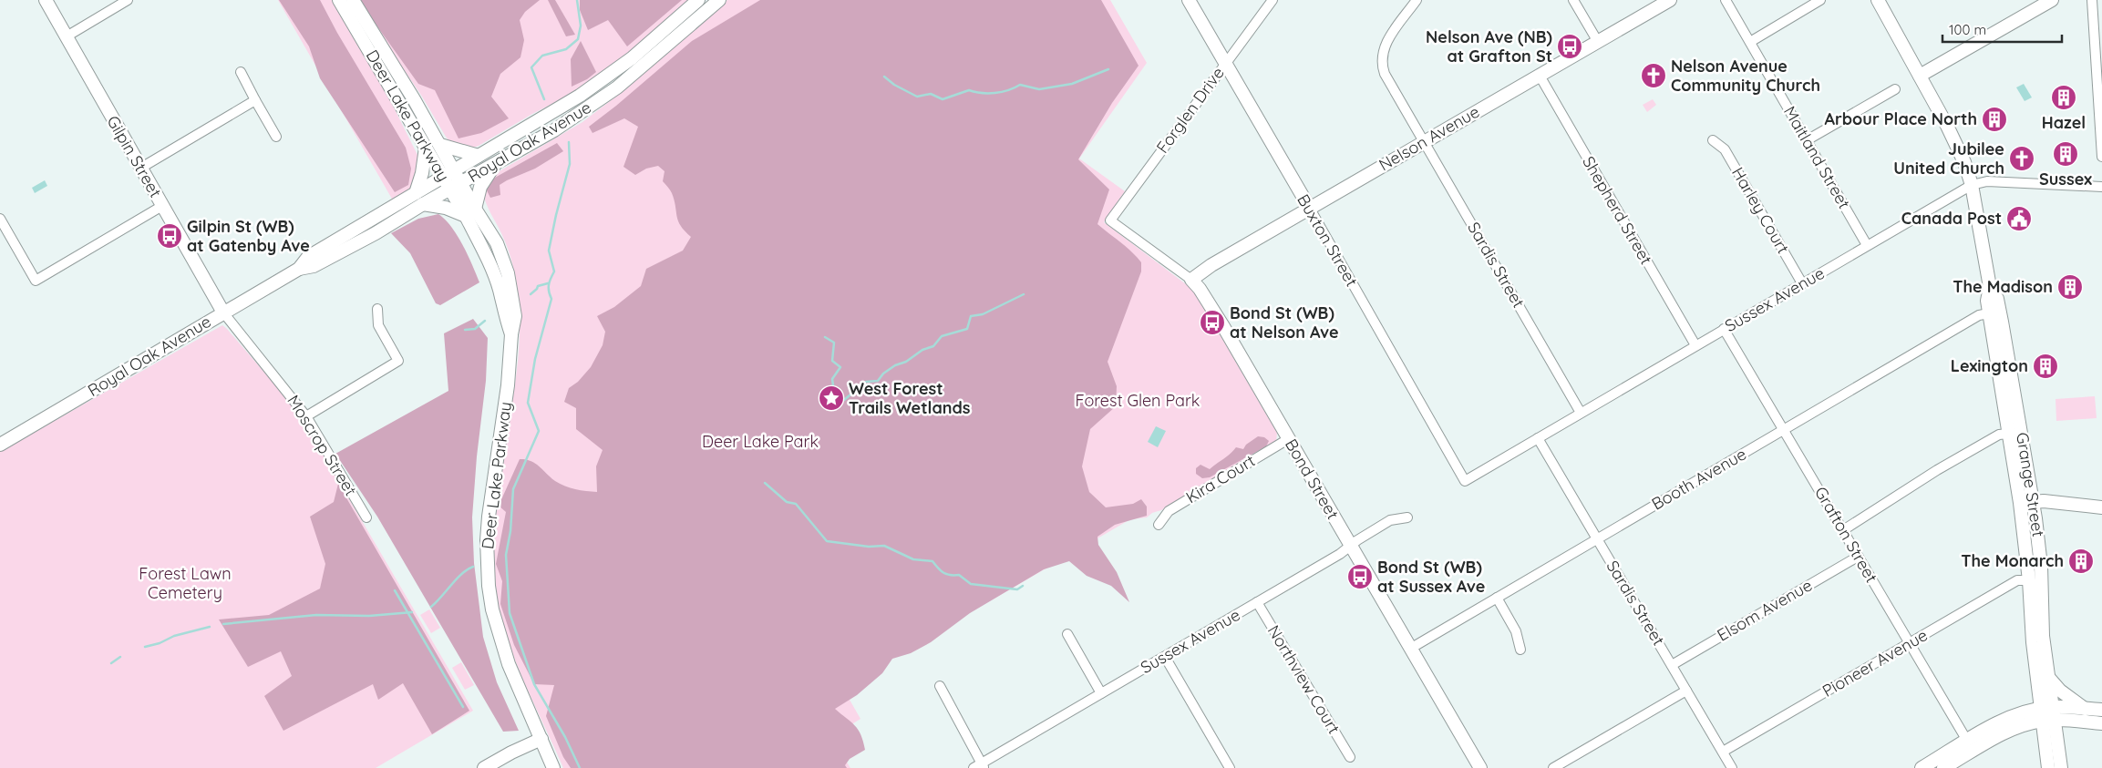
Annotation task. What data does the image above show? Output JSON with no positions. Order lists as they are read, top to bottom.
{
  "streets": {
    "main road": [
      "Deer Lake Parkway",
      "Nelson Avenue",
      "Royal Oak Avenue",
      "Gilpin Street",
      "Buxton Street",
      "Bond Street",
      "Grange Street"
    ],
    "street": [
      "Forglen Drive",
      "Maitland Street",
      "Shepherd Street",
      "Harley Court",
      "Sardis Street",
      "Sussex Avenue",
      "Moscrop Street",
      "Kira Court",
      "Booth Avenue",
      "Grafton Street",
      "Elsom Avenue",
      "Pioneer Avenue",
      "Northview Court"
    ]
  },
  "crossings": [
    ["Forglen Drive", "Buxton Street"],
    ["Forglen Drive", "Bond Street"],
    ["Deer Lake Parkway", "Royal Oak Avenue"],
    ["Nelson Avenue", "Shepherd Street"],
    ["Nelson Avenue", "Buxton Street"],
    ["Nelson Avenue", "Sardis Street"],
    ["Nelson Avenue", "Bond Street"],
    ["Royal Oak Avenue", "Gilpin Street"],
    ["Royal Oak Avenue", "Moscrop Street"],
    ["Gilpin Street", "Moscrop Street"],
    ["Maitland Street", "Sussex Avenue"],
    ["Shepherd Street", "Sussex Avenue"],
    ["Harley Court", "Sussex Avenue"],
    ["Buxton Street", "Sussex Avenue"],
    ["Sardis Street", "Sussex Avenue"],
    ["Sardis Street", "Booth Avenue"],
    ["Sardis Street", "Elsom Avenue"],
    ["Sardis Street", "Pioneer Avenue"],
    ["Sussex Avenue", "Bond Street"],
    ["Sussex Avenue", "Grange Street"],
    ["Sussex Avenue", "Grafton Street"],
    ["Sussex Avenue", "Northview Court"],
    ["Kira Court", "Bond Street"],
    ["Bond Street", "Booth Avenue"],
    ["Booth Avenue", "Grange Street"],
    ["Booth Avenue", "Grafton Street"],
    ["Grange Street", "Pioneer Avenue"],
    ["Grafton Street", "Elsom Avenue"],
    ["Grafton Street", "Pioneer Avenue"]
  ],
  "parks": ["Forest Glen Park", "Deer Lake Park", "Forest Lawn Cemetery"],
  "places": {
    "bus stop": [
      "Nelson Ave (NB) at Grafton St",
      "Gilpin St (WB) at Gatenby Ave",
      "Bond St (WB) at Nelson Ave",
      "Bond St (WB) at Sussex Ave"
    ],
    "church": ["Nelson Avenue Community Church", "Jubilee United Church"],
    "building": [
      "Hazel",
      "Arbour Place North",
      "Sussex",
      "The Madison",
      "Lexington",
      "The Monarch"
    ],
    "public building": ["Canada Post"],
    "place": ["West Forest Trails Wetlands"]
  },
  "scale_bar": "100 m"
}
